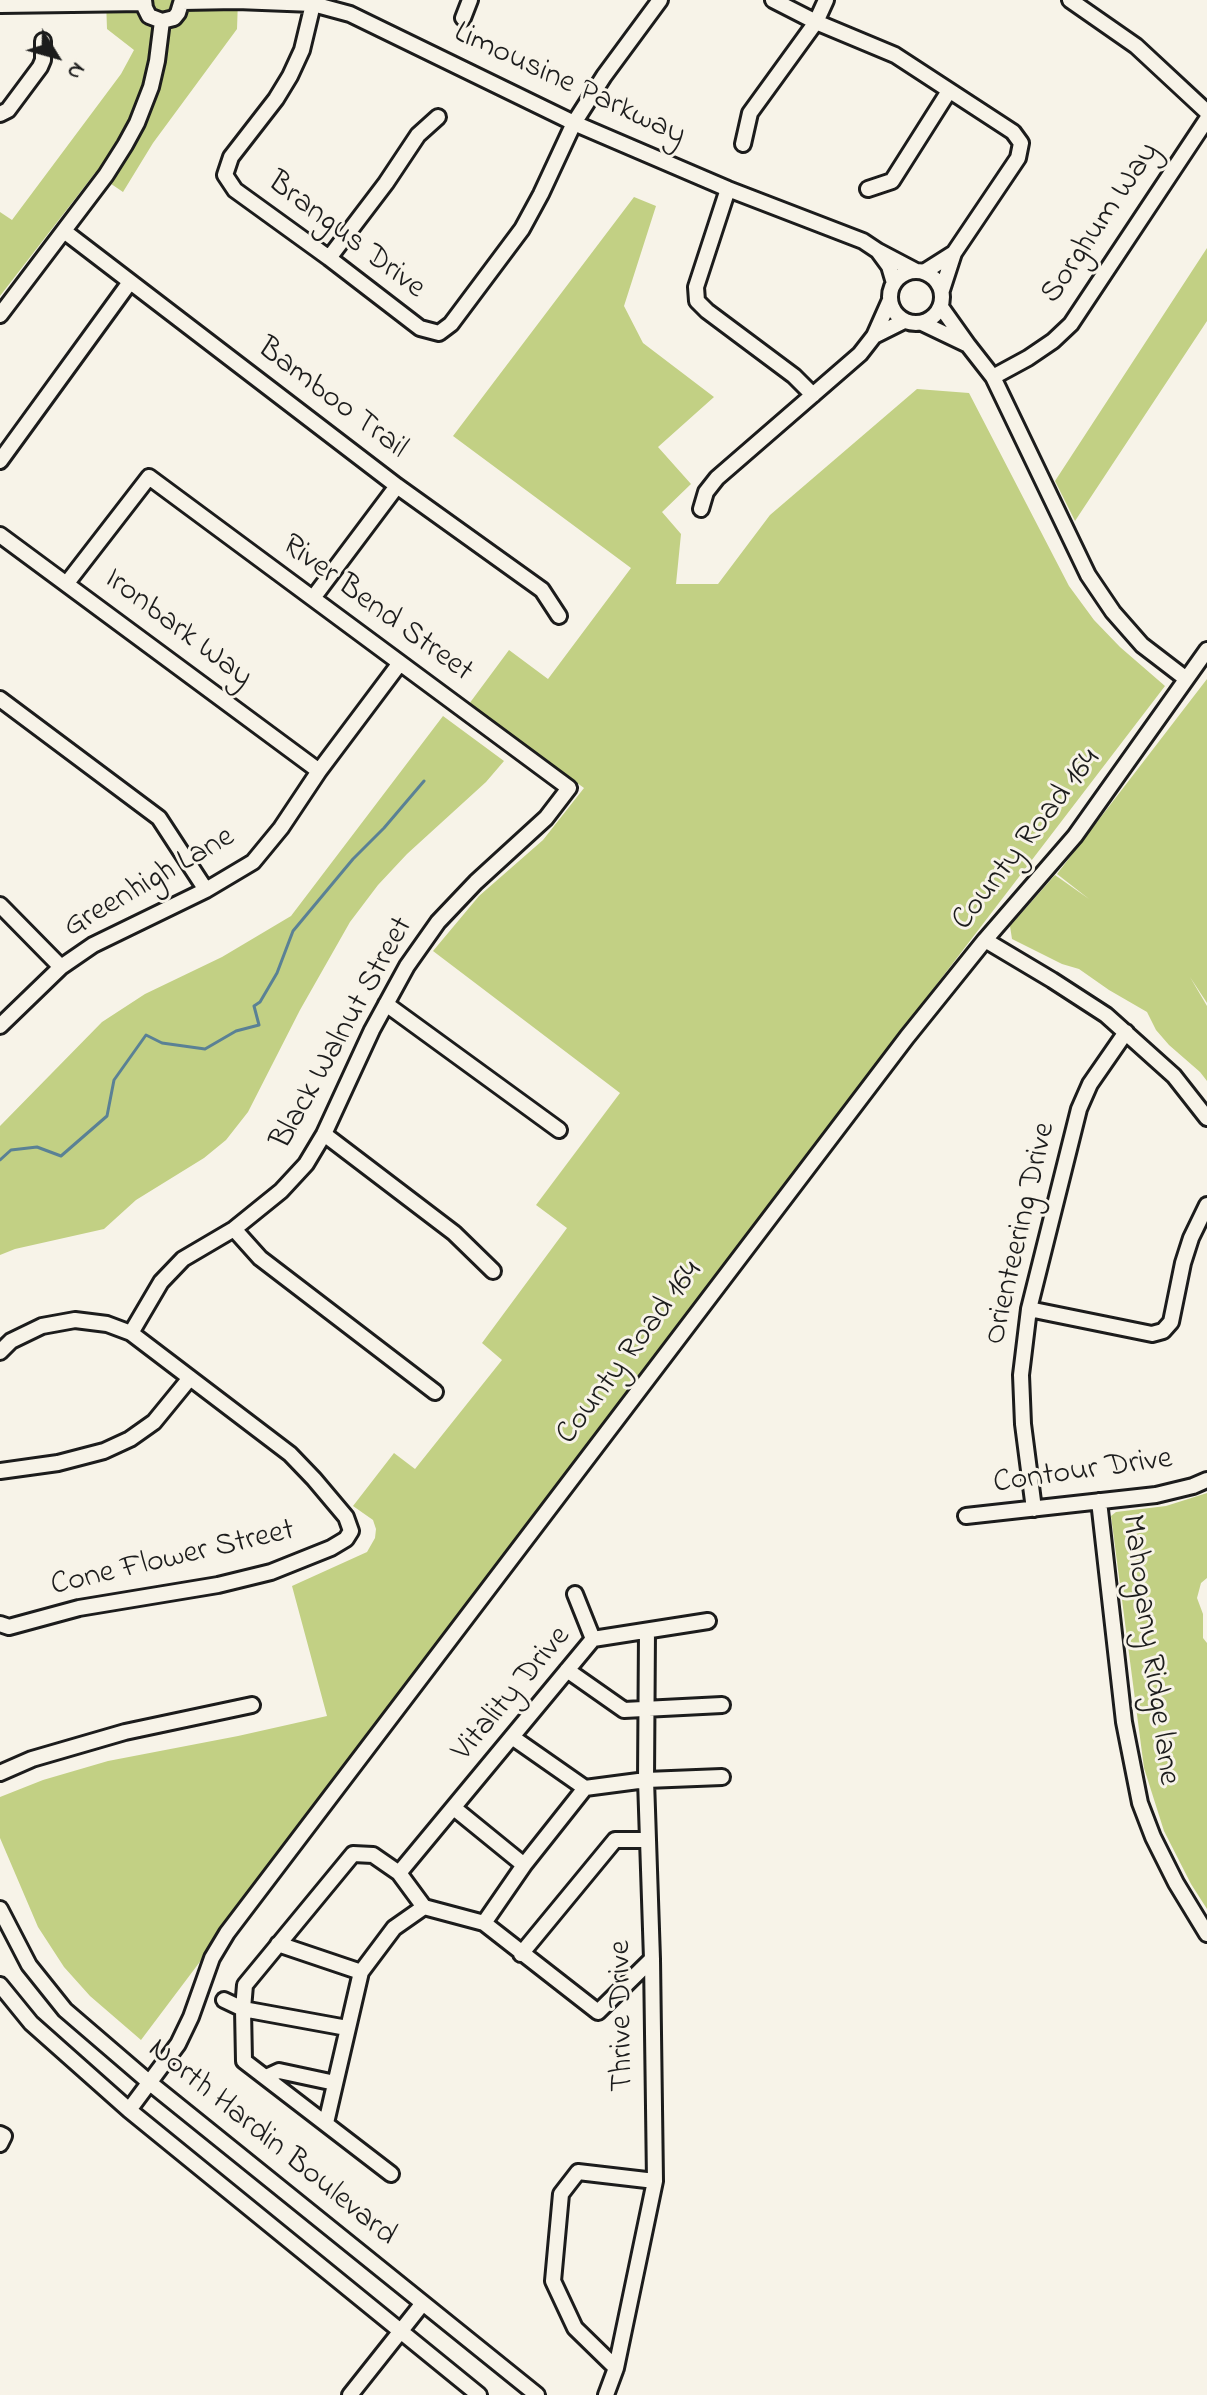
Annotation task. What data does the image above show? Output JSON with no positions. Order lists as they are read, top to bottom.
{
  "streets": {
    "street": [
      "Limousine Parkway",
      "Sorghum Way",
      "Brangus Drive",
      "Bamboo Trail",
      "River Bend Street",
      "Ironbark Way",
      "County Road 164",
      "Greenhigh Lane",
      "Black Walnut Street",
      "Orienteering Drive",
      "Contour Drive",
      "Cone Flower Street",
      "Mahogany Ridge lane",
      "Vitality Drive",
      "Thrive Drive",
      "North Hardin Boulevard"
    ]
  },
  "crossings": [
    ["Limousine Parkway", "Brangus Drive"],
    ["River Bend Street", "Ironbark Way"],
    ["River Bend Street", "Greenhigh Lane"],
    ["River Bend Street", "Black Walnut Street"],
    ["Ironbark Way", "Greenhigh Lane"],
    ["County Road 164", "North Hardin Boulevard"],
    ["Orienteering Drive", "Contour Drive"],
    ["Contour Drive", "Mahogany Ridge lane"],
    ["Vitality Drive", "Thrive Drive"]
  ],
  "north": "bottom right"
}
